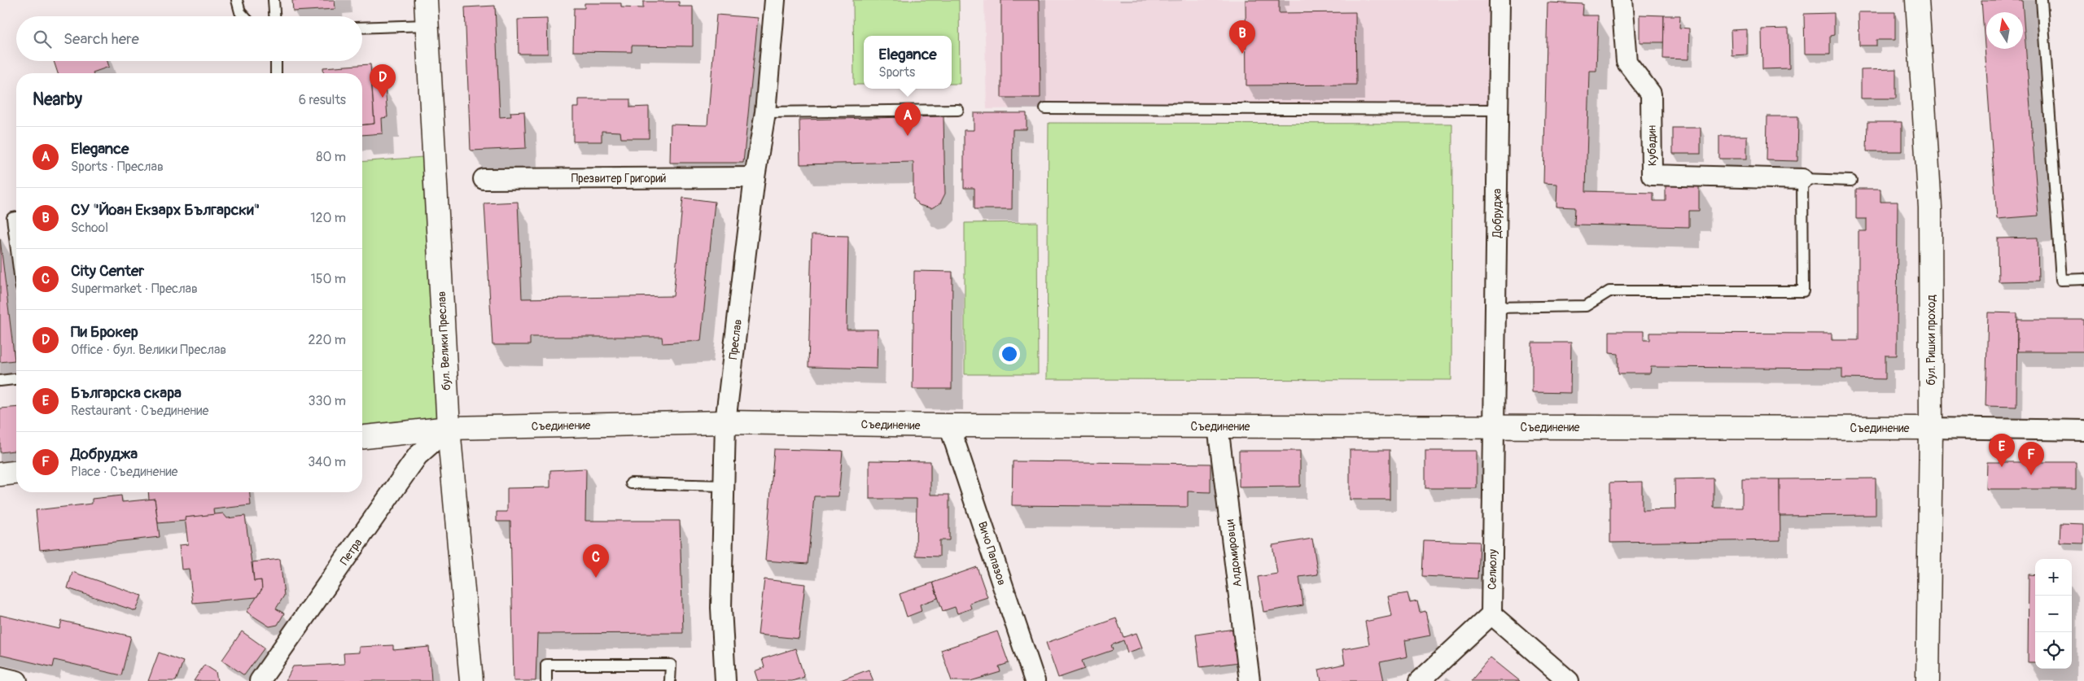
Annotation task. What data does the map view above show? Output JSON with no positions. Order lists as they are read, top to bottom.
{
  "streets": {
    "street": [
      "Кубадин",
      "Презвитер Григорий",
      "Добруджа",
      "Преслав",
      "бул. Ришки проход",
      "бул. Велики Преслав",
      "Съединение",
      "Петра",
      "Вичо Папазов",
      "Алдомировци",
      "Селиолу"
    ]
  },
  "crossings": [
    ["Презвитер Григорий", "Преслав"],
    ["Добруджа", "Съединение"],
    ["Добруджа", "Селиолу"],
    ["Преслав", "Съединение"],
    ["бул. Ришки проход", "Съединение"],
    ["бул. Велики Преслав", "Съединение"],
    ["бул. Велики Преслав", "Петра"],
    ["Съединение", "Петра"],
    ["Съединение", "Вичо Папазов"],
    ["Съединение", "Алдомировци"],
    ["Съединение", "Селиолу"]
  ],
  "north": "top",
  "page": {
    "search": "Search here",
    "pins": [
      "B",
      "D",
      "A",
      "E",
      "F",
      "C"
    ],
    "popup": ["Elegance", "Sports"],
    "heading": ["Nearby", "6 results"],
    "list": [
      {
        "mark": "A",
        "name": "Elegance",
        "note": "Sports · Преслав",
        "value": "80 m"
      },
      {
        "mark": "B",
        "name": "СУ \"Йоан Екзарх Български\"",
        "note": "School",
        "value": "120 m"
      },
      {
        "mark": "C",
        "name": "City Center",
        "note": "Supermarket · Преслав",
        "value": "150 m"
      },
      {
        "mark": "D",
        "name": "Пи Брокер",
        "note": "Office · бул. Велики Преслав",
        "value": "220 m"
      },
      {
        "mark": "E",
        "name": "Българска скара",
        "note": "Restaurant · Съединение",
        "value": "330 m"
      },
      {
        "mark": "F",
        "name": "Добруджа",
        "note": "Place · Съединение",
        "value": "340 m"
      }
    ],
    "map_buttons": ["+", "−"]
  }
}
